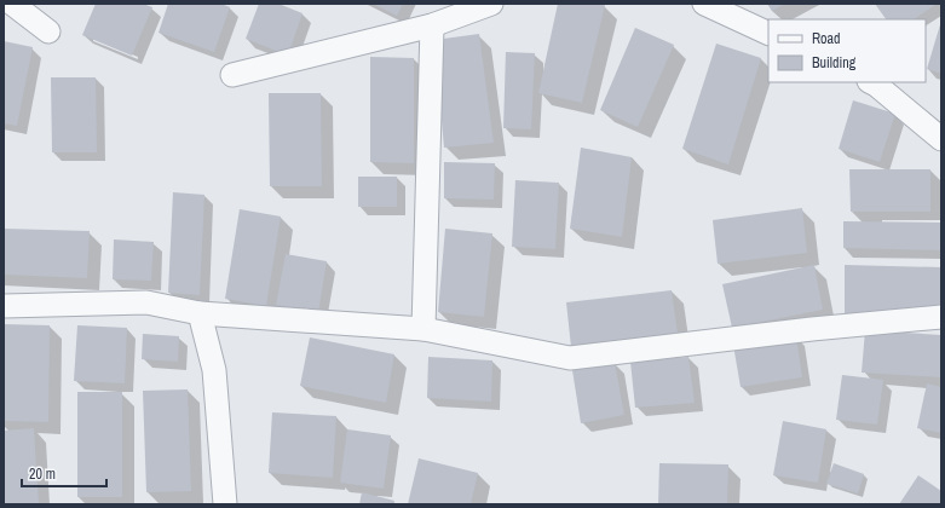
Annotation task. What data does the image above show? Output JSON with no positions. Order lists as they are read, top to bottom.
{
  "legend": ["Road", "Building"],
  "scale_bar": "20 m"
}
